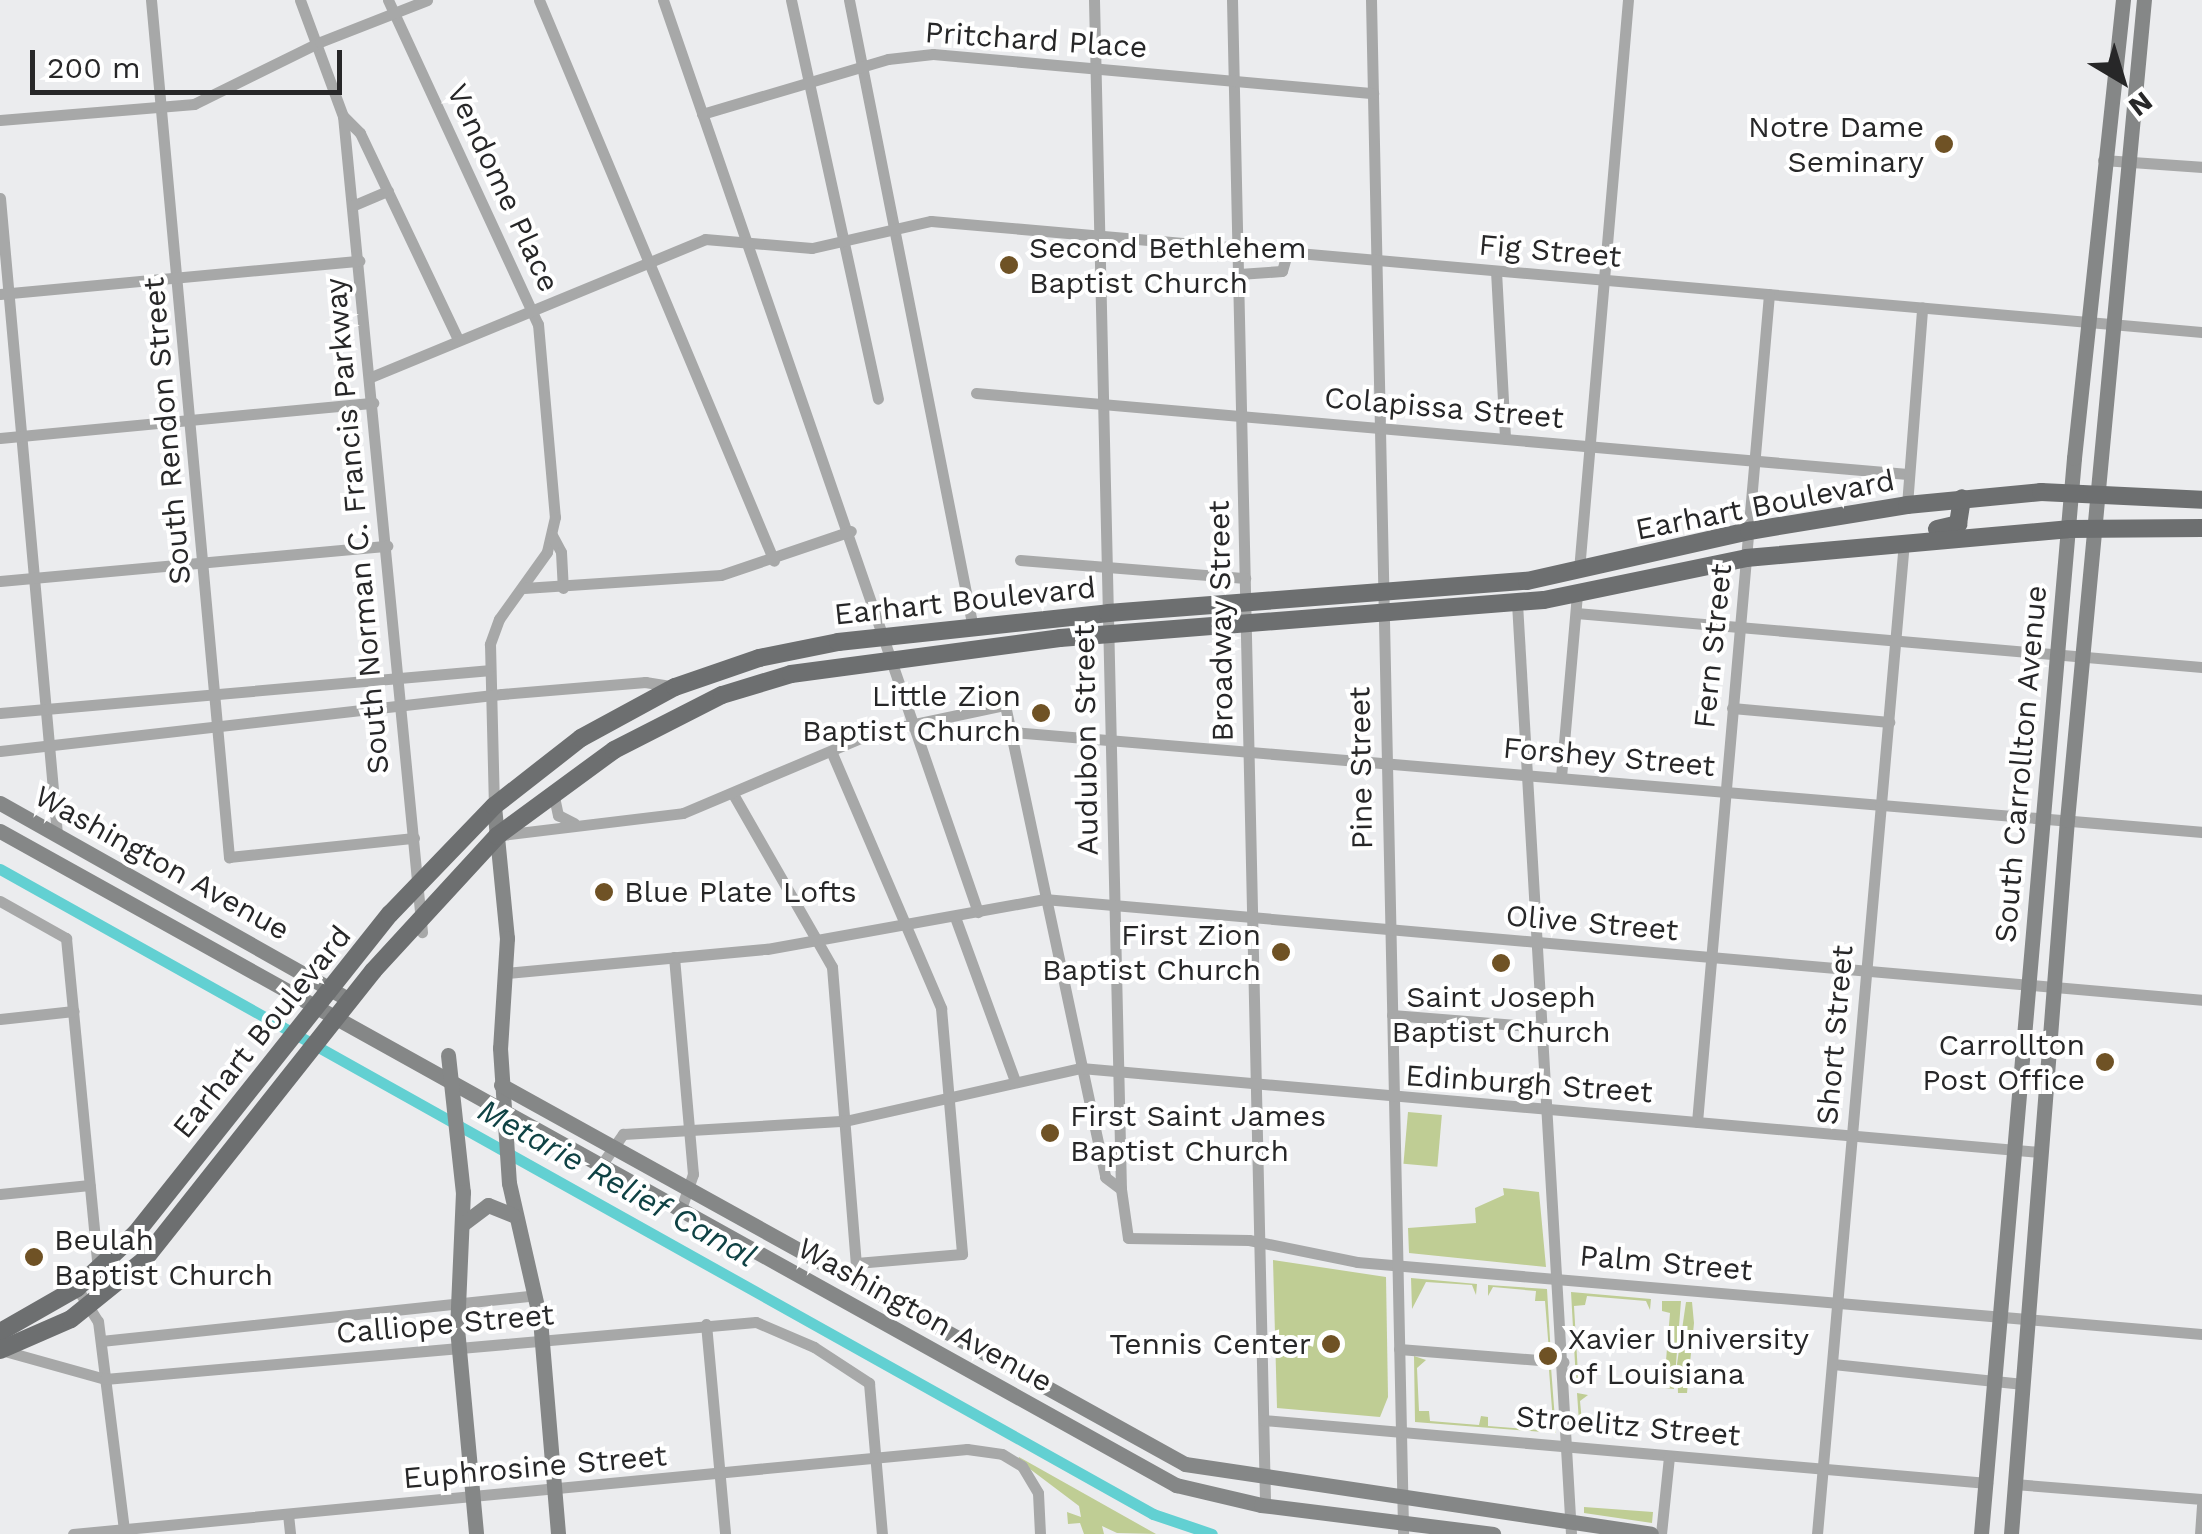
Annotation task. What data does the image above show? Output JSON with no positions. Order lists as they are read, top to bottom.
{
  "streets": {
    "main road": ["Earhart Boulevard"],
    "street": [
      "Pritchard Place",
      "Vendome Place",
      "Fig Street",
      "Colapissa Street",
      "South Rendon Street",
      "South Norman C. Francis Parkway",
      "Broadway Street",
      "Fern Street",
      "Audubon Street",
      "Forshey Street",
      "South Carrollton Avenue",
      "Pine Street",
      "Washington Avenue",
      "Olive Street",
      "Short Street",
      "Edinburgh Street",
      "Palm Street",
      "Calliope Street",
      "Stroelitz Street",
      "Euphrosine Street"
    ]
  },
  "crossings": [
    ["Pritchard Place", "Broadway Street"],
    ["Pritchard Place", "Audubon Street"],
    ["Pritchard Place", "Pine Street"],
    ["Vendome Place", "Fig Street"],
    ["Vendome Place", "Earhart Boulevard"],
    ["Fig Street", "South Norman C. Francis Parkway"],
    ["Fig Street", "Broadway Street"],
    ["Fig Street", "Fern Street"],
    ["Fig Street", "Audubon Street"],
    ["Fig Street", "South Carrollton Avenue"],
    ["Fig Street", "Pine Street"],
    ["Colapissa Street", "Broadway Street"],
    ["Colapissa Street", "Fern Street"],
    ["Colapissa Street", "Audubon Street"],
    ["Colapissa Street", "Pine Street"],
    ["South Rendon Street", "South Norman C. Francis Parkway"],
    ["Earhart Boulevard", "South Norman C. Francis Parkway"],
    ["Earhart Boulevard", "Broadway Street"],
    ["Earhart Boulevard", "Fern Street"],
    ["Earhart Boulevard", "Audubon Street"],
    ["Earhart Boulevard", "South Carrollton Avenue"],
    ["Earhart Boulevard", "Pine Street"],
    ["Earhart Boulevard", "Washington Avenue"],
    ["Earhart Boulevard", "Short Street"],
    ["Earhart Boulevard", "Calliope Street"],
    ["Broadway Street", "Forshey Street"],
    ["Broadway Street", "Washington Avenue"],
    ["Broadway Street", "Olive Street"],
    ["Broadway Street", "Edinburgh Street"],
    ["Broadway Street", "Palm Street"],
    ["Broadway Street", "Stroelitz Street"],
    ["Fern Street", "Forshey Street"],
    ["Fern Street", "Olive Street"],
    ["Fern Street", "Edinburgh Street"],
    ["Audubon Street", "Forshey Street"],
    ["Audubon Street", "Olive Street"],
    ["Audubon Street", "Edinburgh Street"],
    ["Audubon Street", "Palm Street"],
    ["Forshey Street", "South Carrollton Avenue"],
    ["Forshey Street", "Pine Street"],
    ["Forshey Street", "Short Street"],
    ["South Carrollton Avenue", "Olive Street"],
    ["South Carrollton Avenue", "Edinburgh Street"],
    ["South Carrollton Avenue", "Palm Street"],
    ["South Carrollton Avenue", "Stroelitz Street"],
    ["Pine Street", "Washington Avenue"],
    ["Pine Street", "Olive Street"],
    ["Pine Street", "Edinburgh Street"],
    ["Pine Street", "Palm Street"],
    ["Pine Street", "Stroelitz Street"],
    ["Washington Avenue", "Edinburgh Street"],
    ["Olive Street", "Short Street"],
    ["Short Street", "Edinburgh Street"],
    ["Short Street", "Palm Street"],
    ["Short Street", "Stroelitz Street"],
    ["Calliope Street", "Euphrosine Street"]
  ],
  "water": ["Metarie Relief Canal"],
  "places": [
    "Notre Dame Seminary",
    "Second Bethlehem Baptist Church",
    "Little Zion Baptist Church",
    "Blue Plate Lofts",
    "First Zion Baptist Church",
    "Saint Joseph Baptist Church",
    "Carrollton Post Office",
    "First Saint James Baptist Church",
    "Beulah Baptist Church",
    "Tennis Center",
    "Xavier University of Louisiana"
  ],
  "scale_bar": "200 m",
  "north": "bottom right"
}
